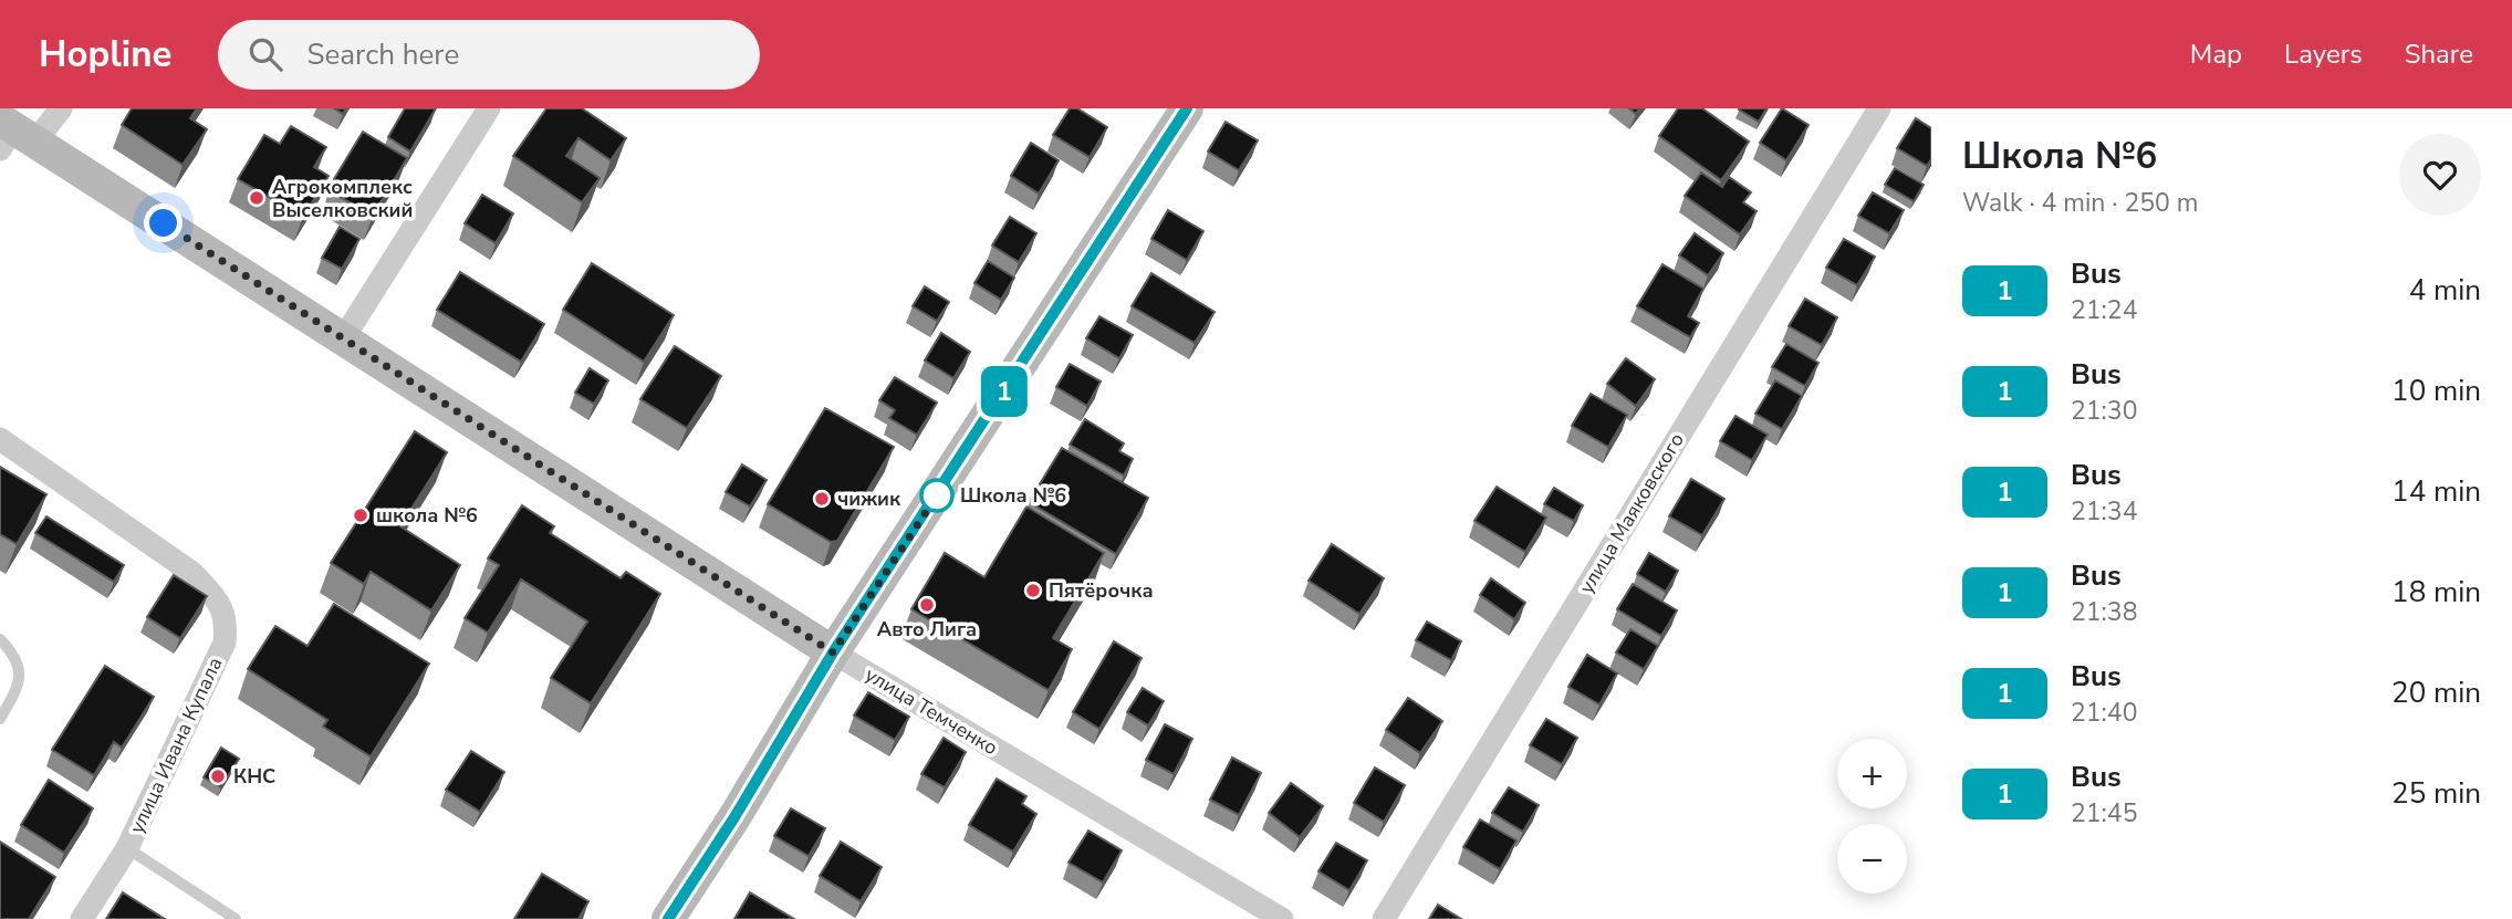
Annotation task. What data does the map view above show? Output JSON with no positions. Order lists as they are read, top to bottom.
{
  "streets": {
    "main road": ["улица Темченко"],
    "street": ["улица Маяковского", "улица Ивана Купала"]
  },
  "places": [
    "Агрокомплекс Выселковский",
    "Школа №6",
    "чижик",
    "школа №6",
    "Пятёрочка",
    "Авто Лига",
    "КНС"
  ],
  "lines": ["bus line 1"],
  "page": {
    "header": "Hopline",
    "search": "Search here",
    "nav": ["Map", "Layers", "Share"],
    "on_map": "1",
    "heading": ["Школа №6", "Walk · 4 min · 250 m"],
    "list": [
      {
        "mark": "1",
        "name": "Bus",
        "note": "21:24",
        "value": "4 min"
      },
      {
        "mark": "1",
        "name": "Bus",
        "note": "21:30",
        "value": "10 min"
      },
      {
        "mark": "1",
        "name": "Bus",
        "note": "21:34",
        "value": "14 min"
      },
      {
        "mark": "1",
        "name": "Bus",
        "note": "21:38",
        "value": "18 min"
      },
      {
        "mark": "1",
        "name": "Bus",
        "note": "21:40",
        "value": "20 min"
      },
      {
        "mark": "1",
        "name": "Bus",
        "note": "21:45",
        "value": "25 min"
      }
    ],
    "map_buttons": ["+", "−"]
  }
}
